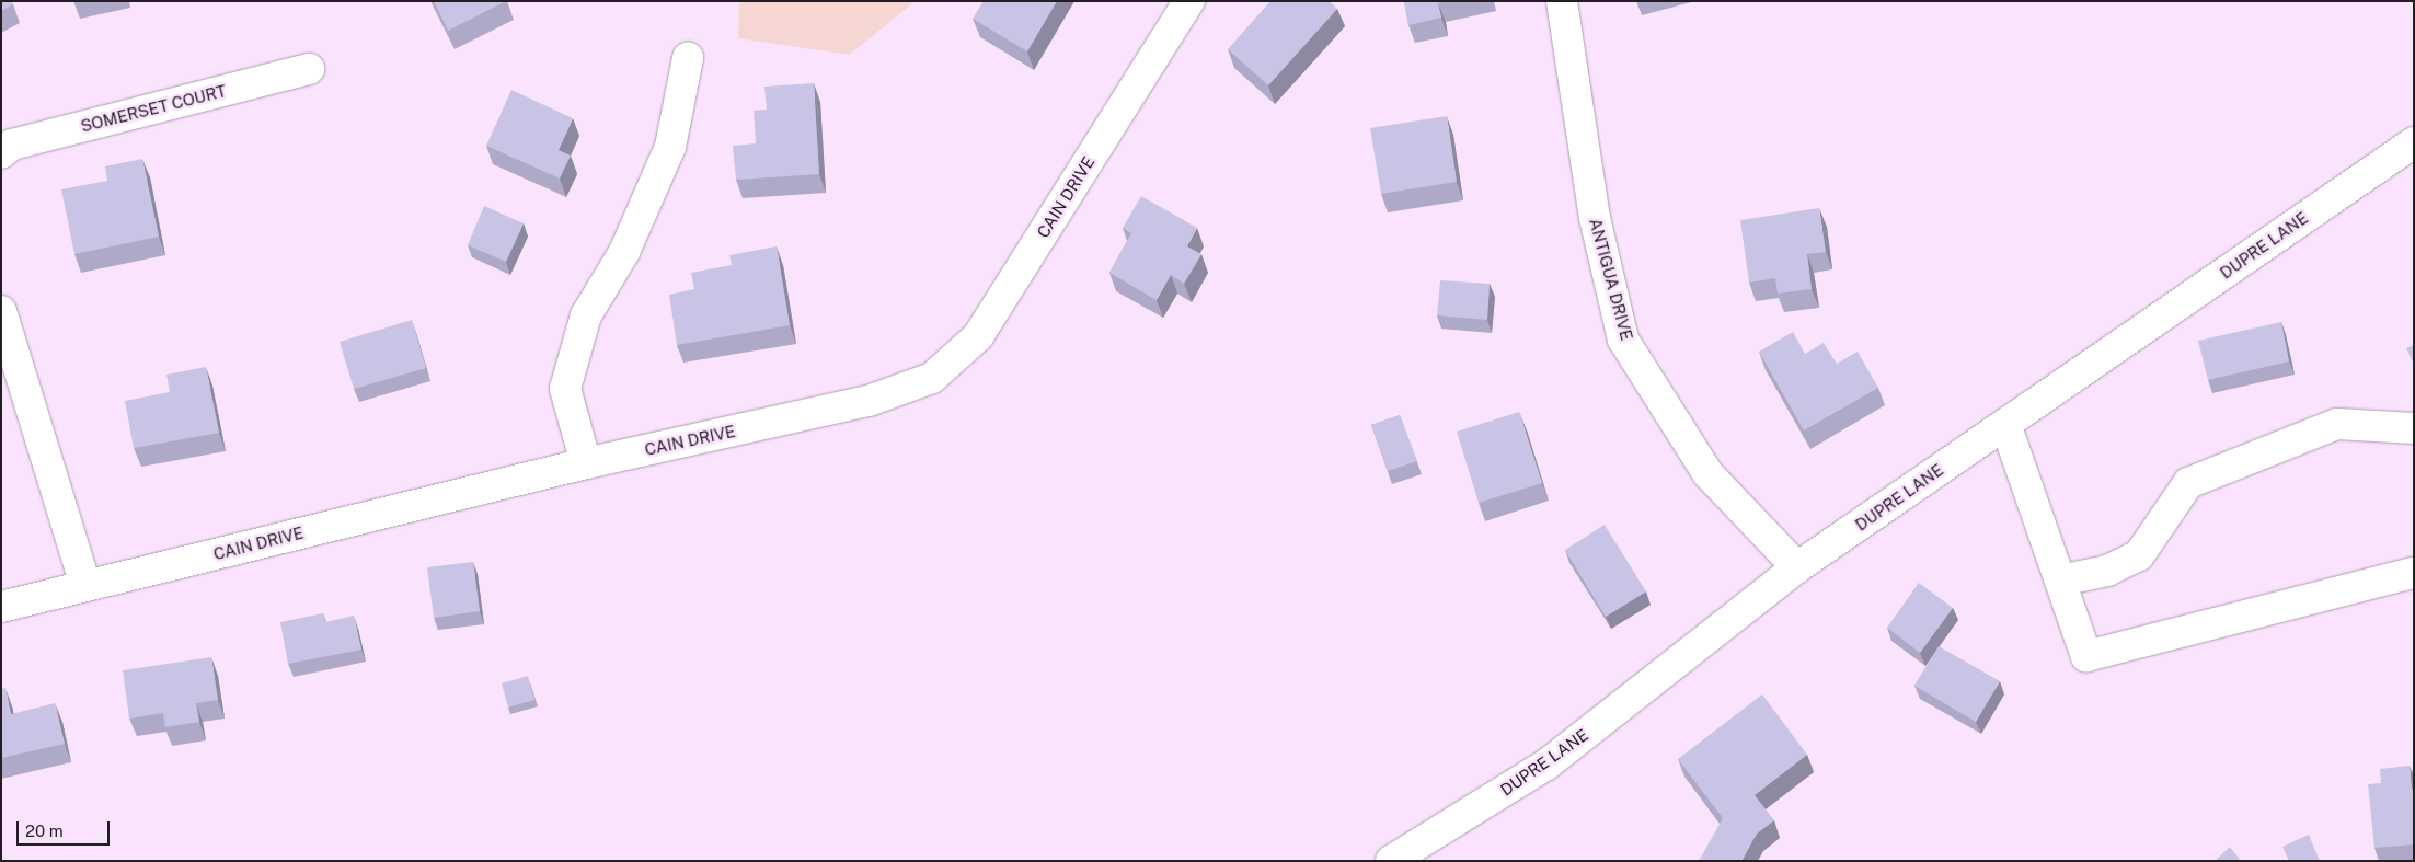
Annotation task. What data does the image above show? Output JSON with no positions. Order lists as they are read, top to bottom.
{
  "streets": {
    "street": [
      "SOMERSET COURT",
      "CAIN DRIVE",
      "DUPRE LANE",
      "ANTIGUA DRIVE"
    ]
  },
  "crossings": [
    ["DUPRE LANE", "ANTIGUA DRIVE"]
  ],
  "scale_bar": "20 m"
}
